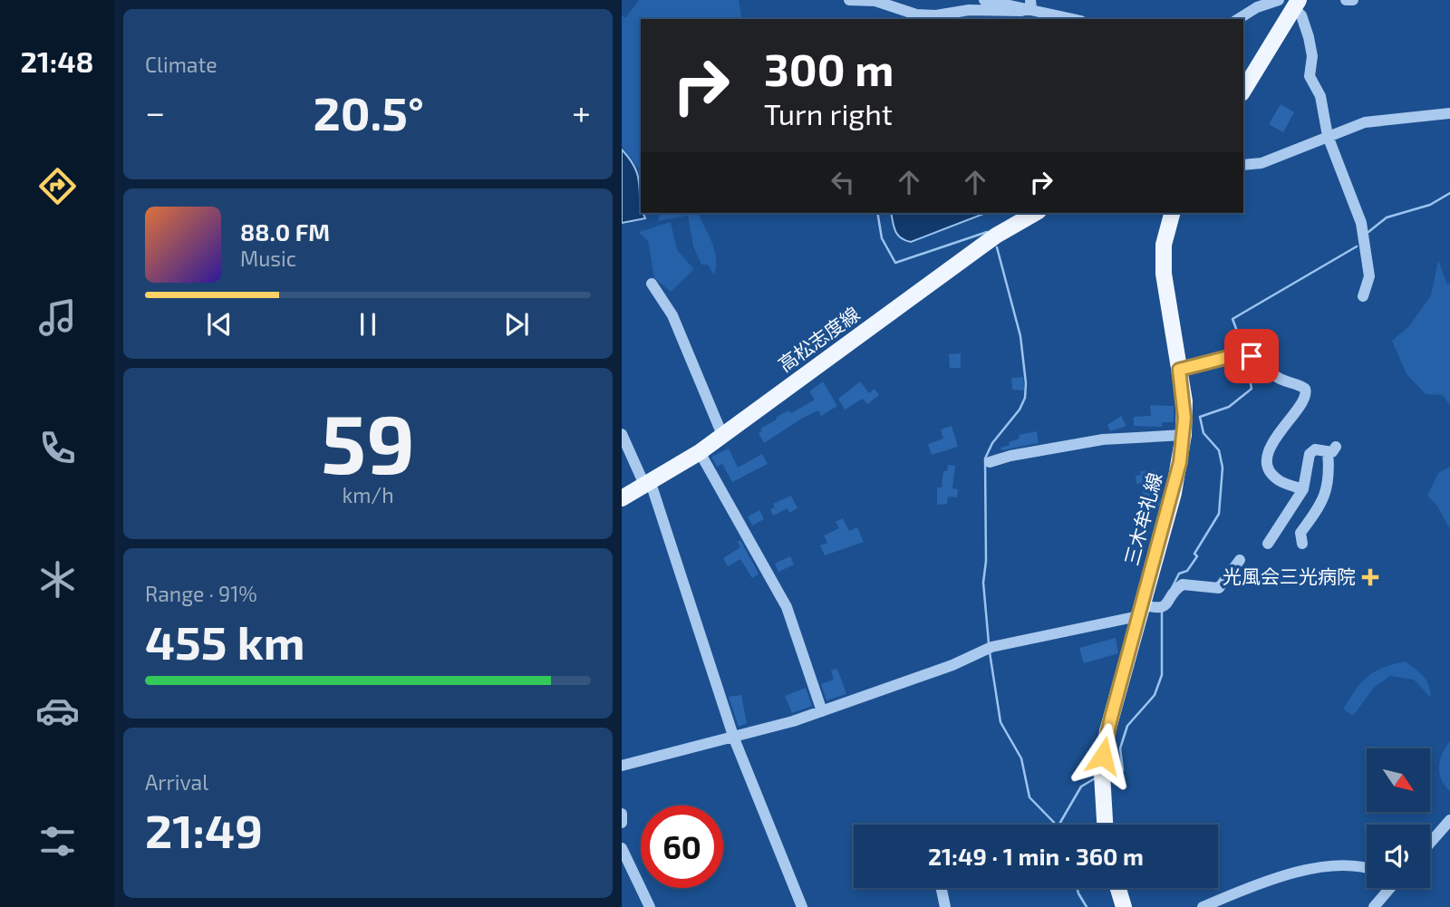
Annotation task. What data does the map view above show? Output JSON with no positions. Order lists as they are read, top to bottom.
{
  "streets": {
    "main road": ["高松志度線", "三木牟礼線"]
  },
  "places": {
    "health": ["光風会三光病院"]
  },
  "north": "bottom right",
  "page": {
    "tabs": "21:48",
    "tile": [
      "Climate",
      ["59", "km/h"],
      ["Range · 91%", "455 km"],
      ["Arrival", "21:49"]
    ],
    "turn": ["300 m", "Turn right"],
    "heat": ["−", "20.5°", "+"],
    "song": ["88.0 FM", "Music"],
    "limit": "60",
    "trip": "21:49 · 1 min · 360 m"
  }
}
